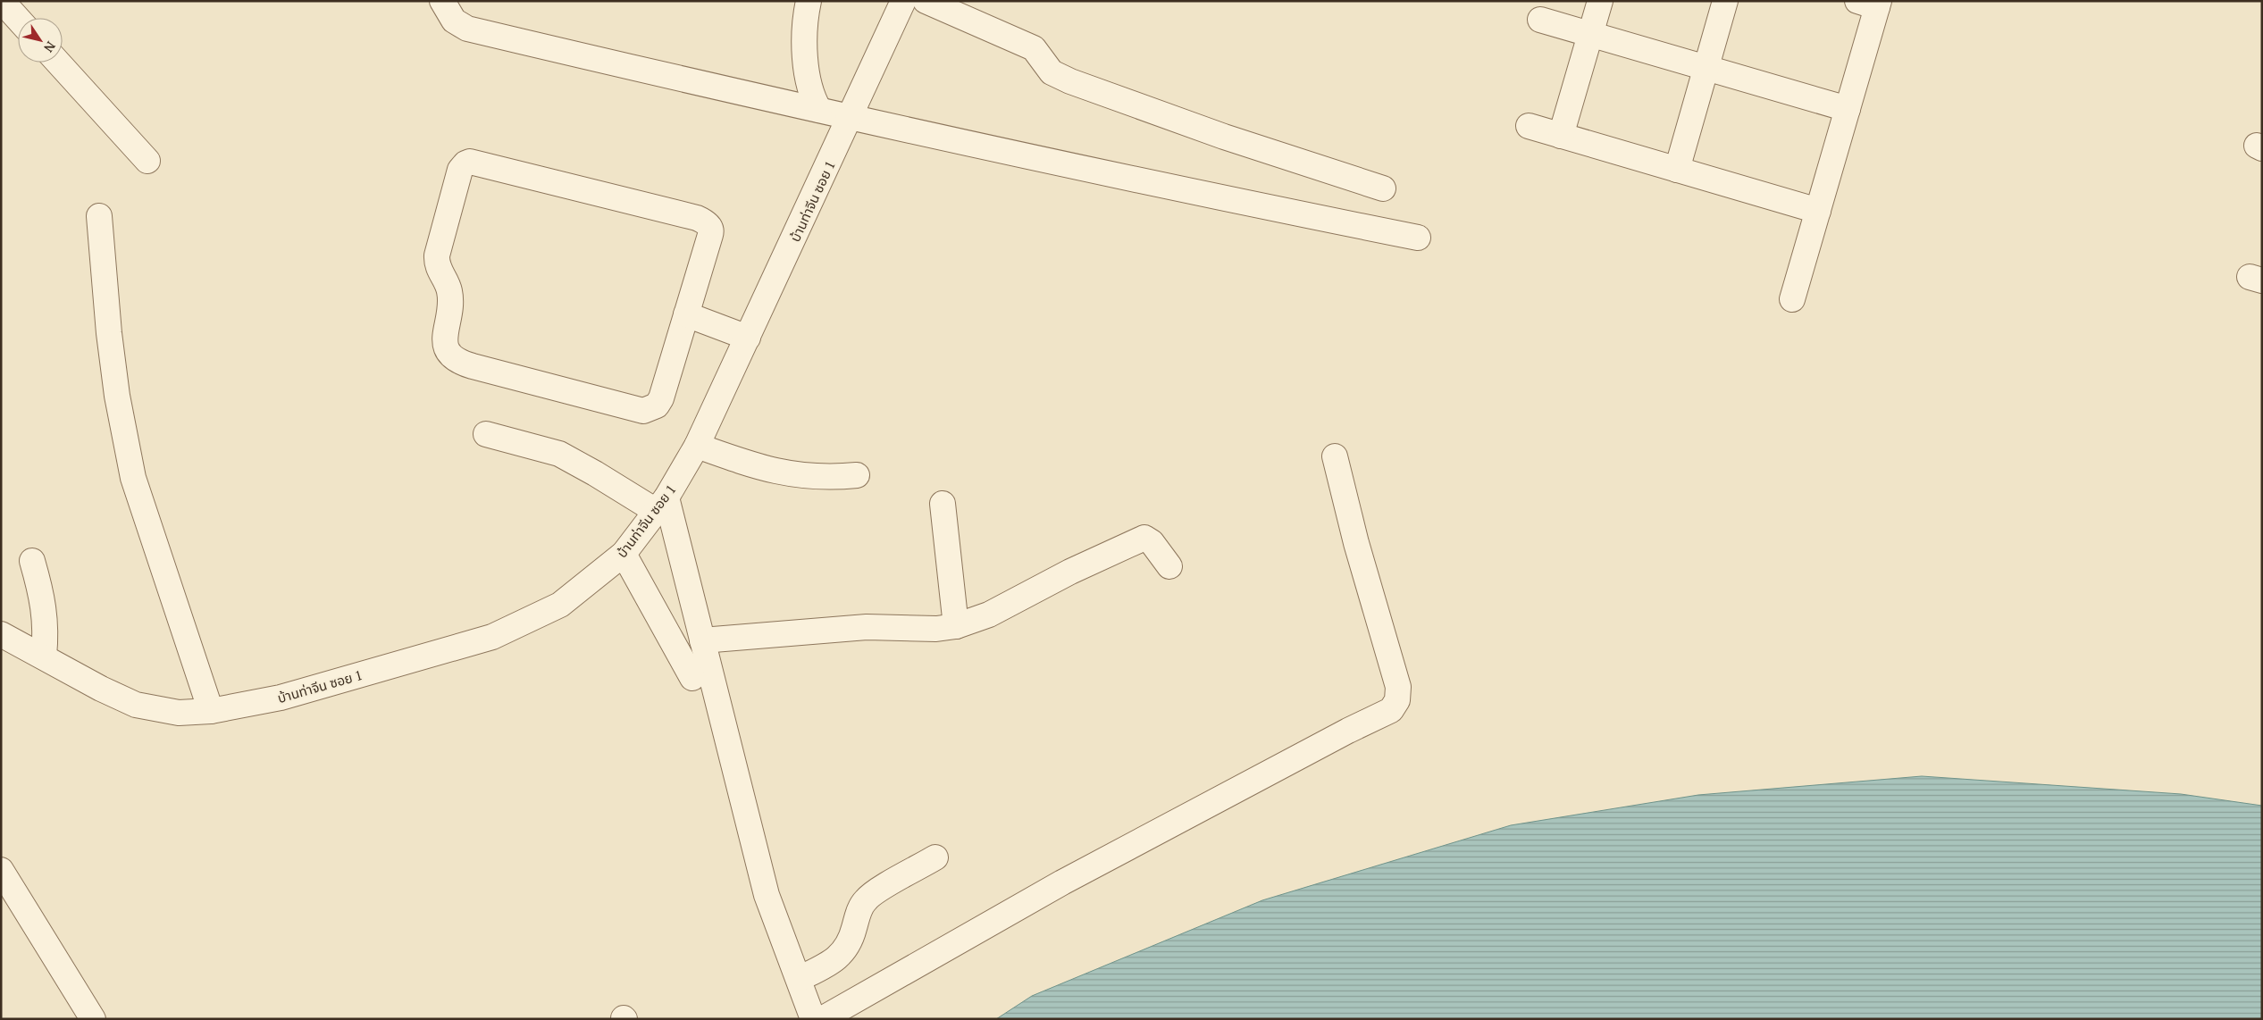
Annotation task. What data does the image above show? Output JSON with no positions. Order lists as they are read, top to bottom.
{
  "streets": {
    "street": ["บ้านท่าจีน ซอย 1"]
  },
  "north": "bottom right"
}
